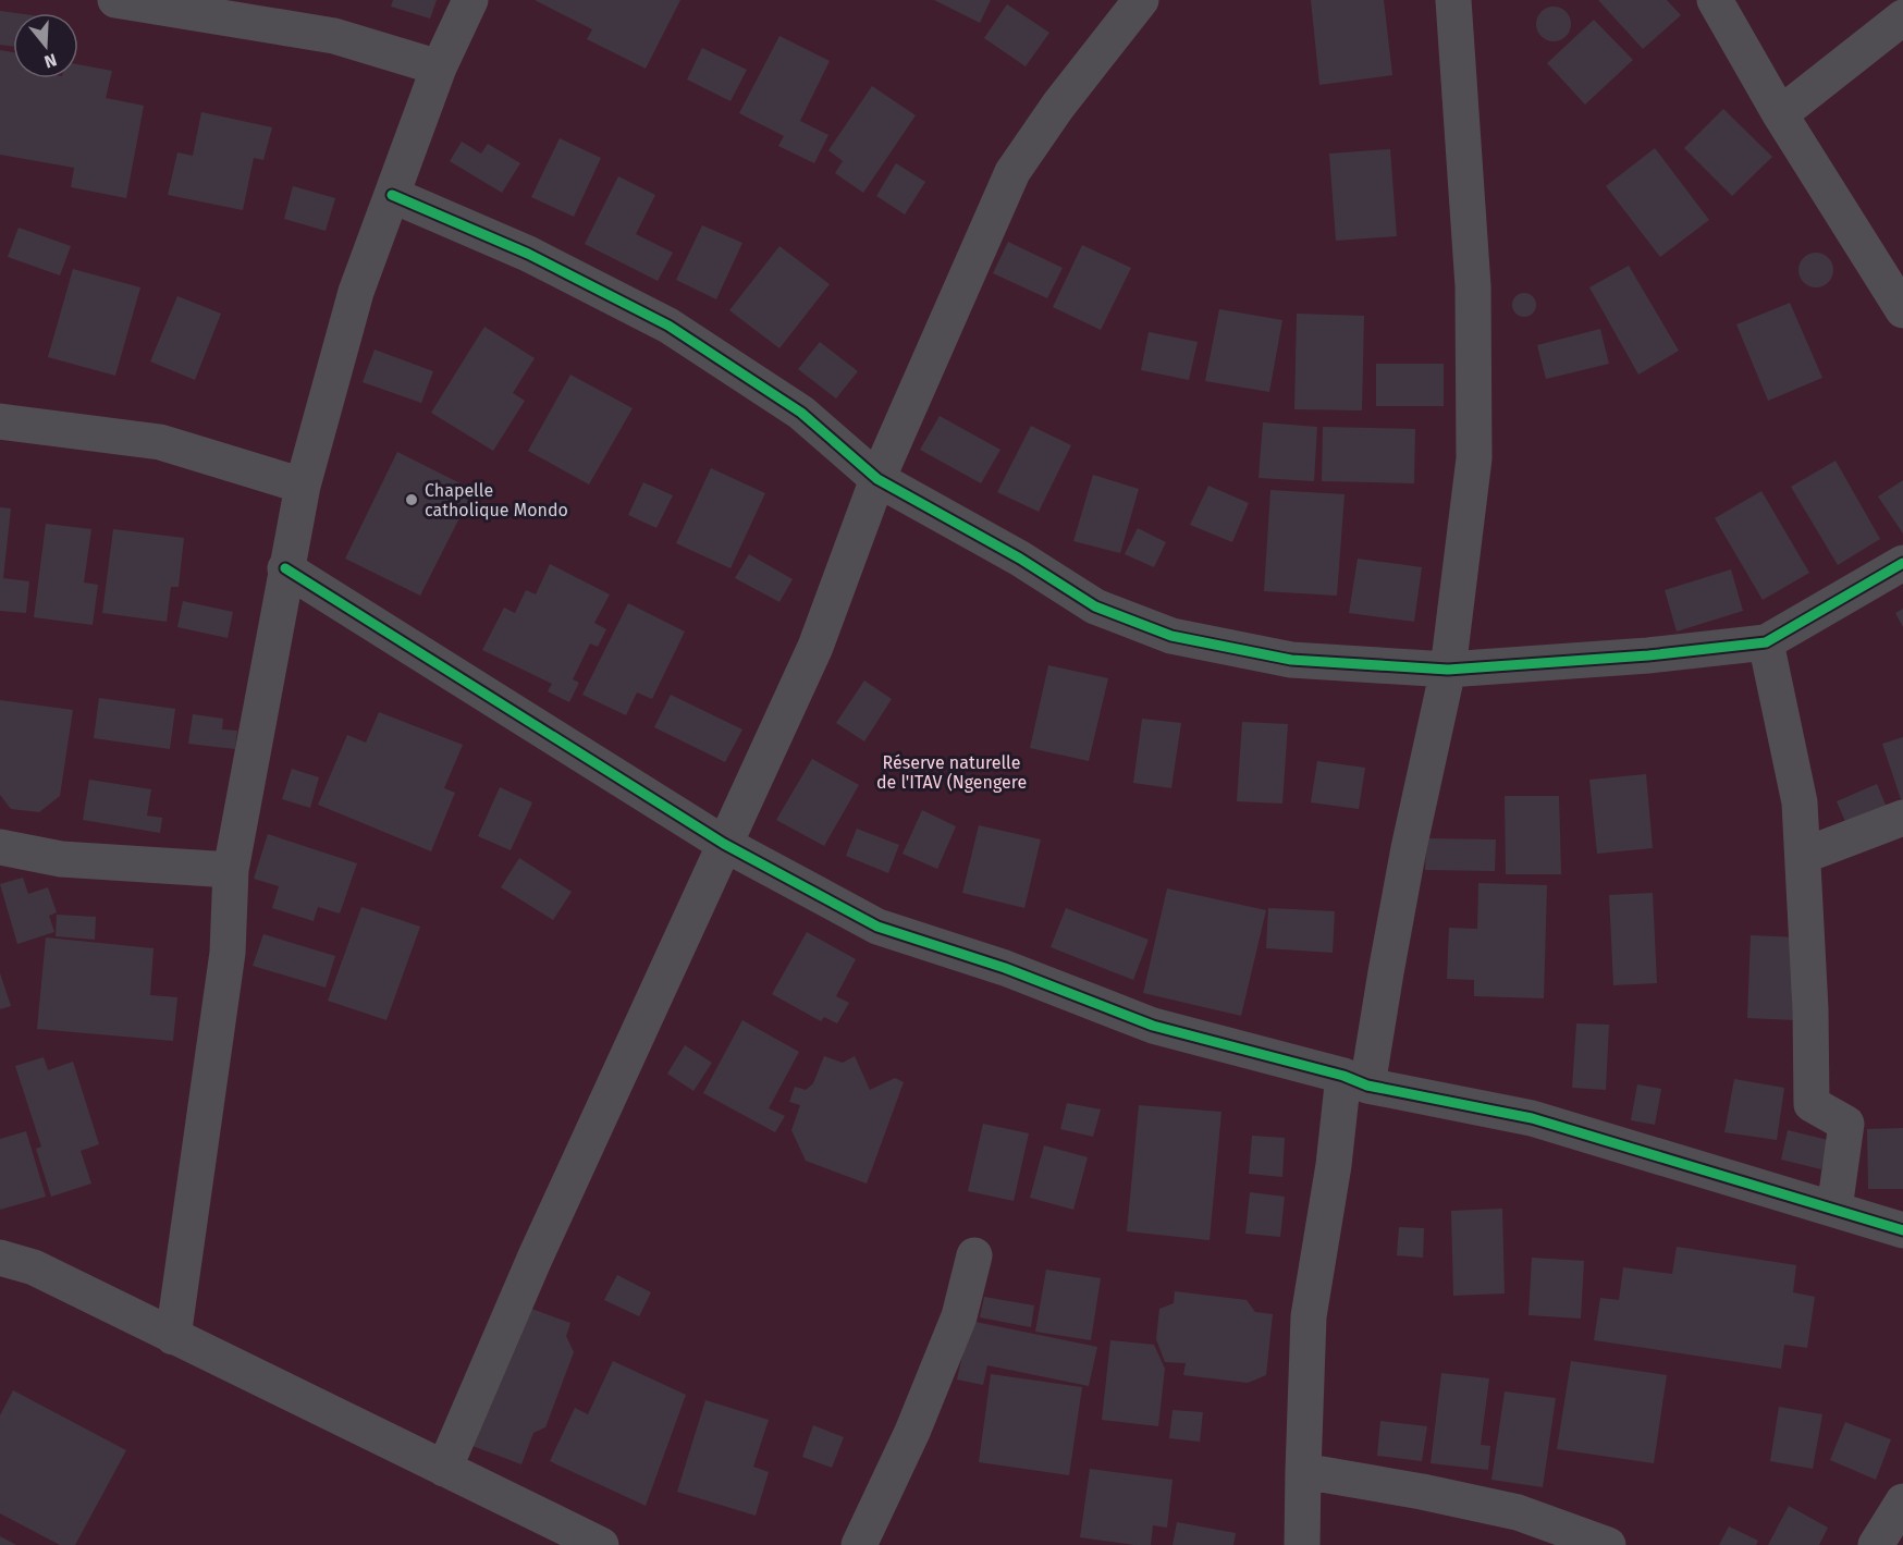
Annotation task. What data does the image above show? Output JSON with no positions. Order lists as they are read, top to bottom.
{
  "parks": ["Réserve naturelle de l'ITAV (Ngengere"],
  "places": ["Chapelle catholique Mondo"],
  "north": "bottom"
}
